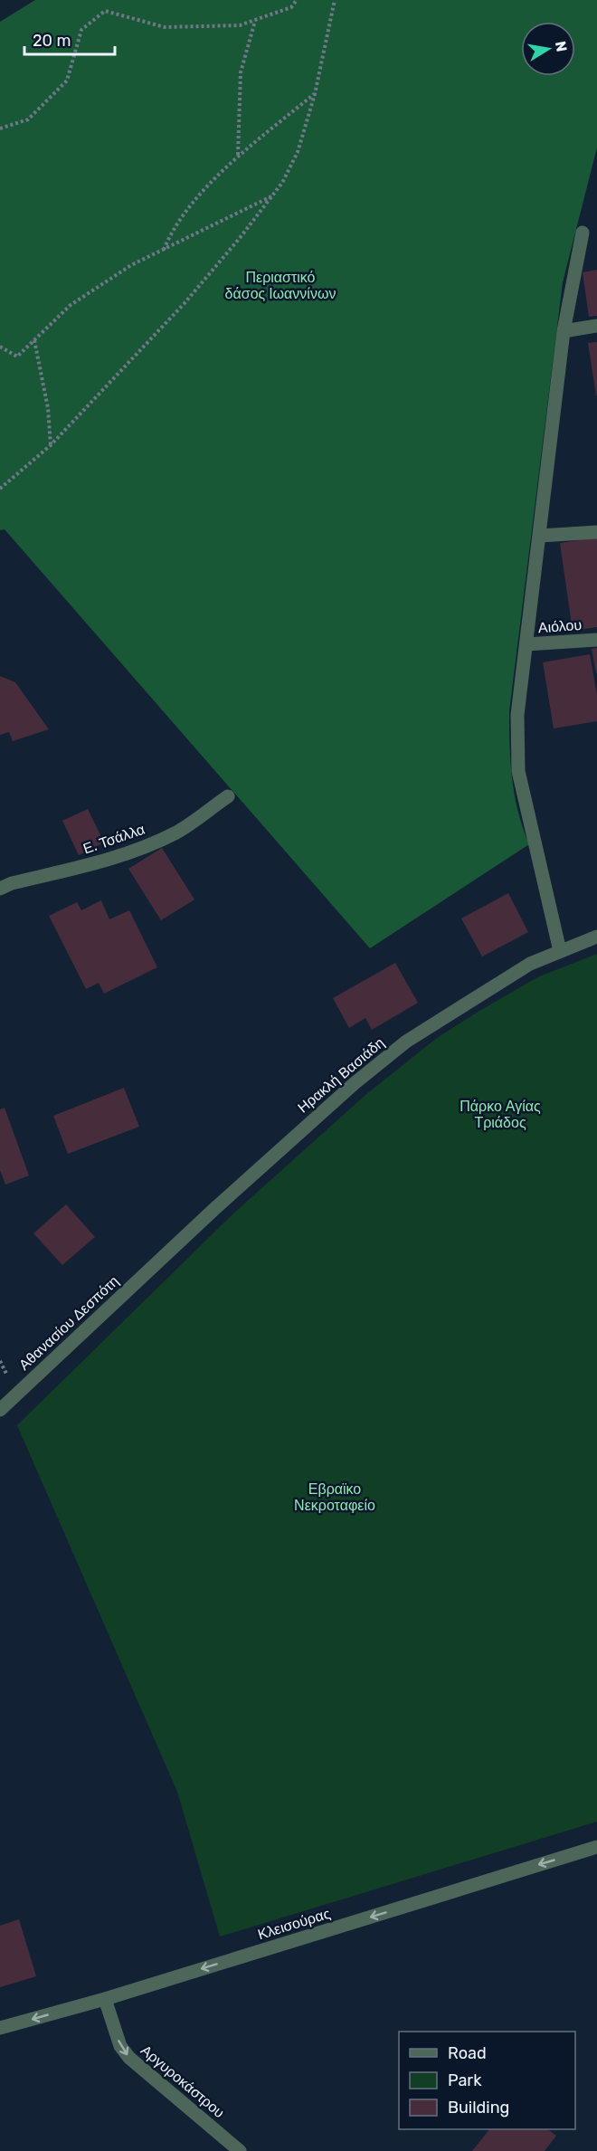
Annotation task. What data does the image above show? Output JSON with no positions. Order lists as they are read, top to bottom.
{
  "streets": {
    "street": [
      "Αιόλου",
      "Ε. Τσάλλα",
      "Ηρακλή Βασιάδη",
      "Αθανασίου Δεσπότη",
      "Κλεισούρας",
      "Αργυροκάστρου"
    ]
  },
  "crossings": [
    ["Ηρακλή Βασιάδη", "Αθανασίου Δεσπότη"],
    ["Κλεισούρας", "Αργυροκάστρου"]
  ],
  "one_way": ["Κλεισούρας", "Αργυροκάστρου"],
  "parks": ["Περιαστικό δάσος Ιωαννίνων", "Πάρκο Αγίας Τριάδος", "Εβραϊκο Νεκροταφείο"],
  "legend": ["Road", "Park", "Building"],
  "scale_bar": "20 m",
  "north": "right"
}
